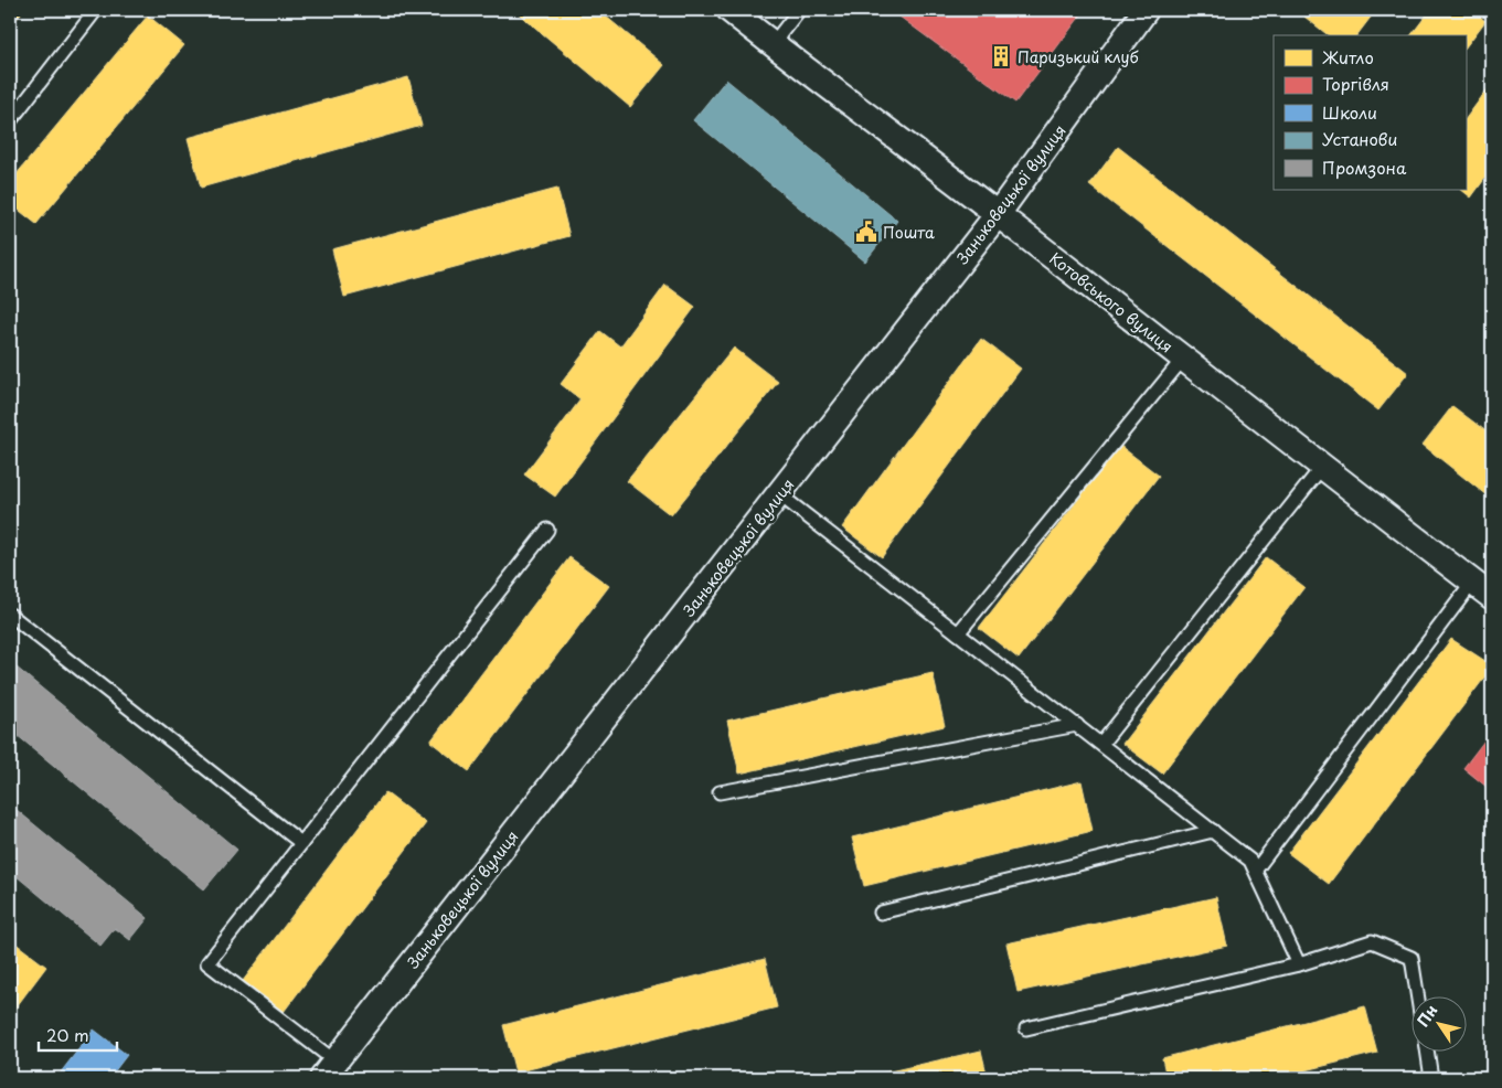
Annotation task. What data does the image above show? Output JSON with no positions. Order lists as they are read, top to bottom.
{
  "streets": {
    "street": ["Заньковецької вулиця", "Котовського вулиця"]
  },
  "crossings": [
    ["Заньковецької вулиця", "Котовського вулиця"]
  ],
  "places": {
    "building": ["Паризький клуб"],
    "public building": ["Пошта"]
  },
  "legend": [
    "Житло",
    "Торгівля",
    "Школи",
    "Установи",
    "Промзона"
  ],
  "scale_bar": "20 m",
  "north": "top left"
}
